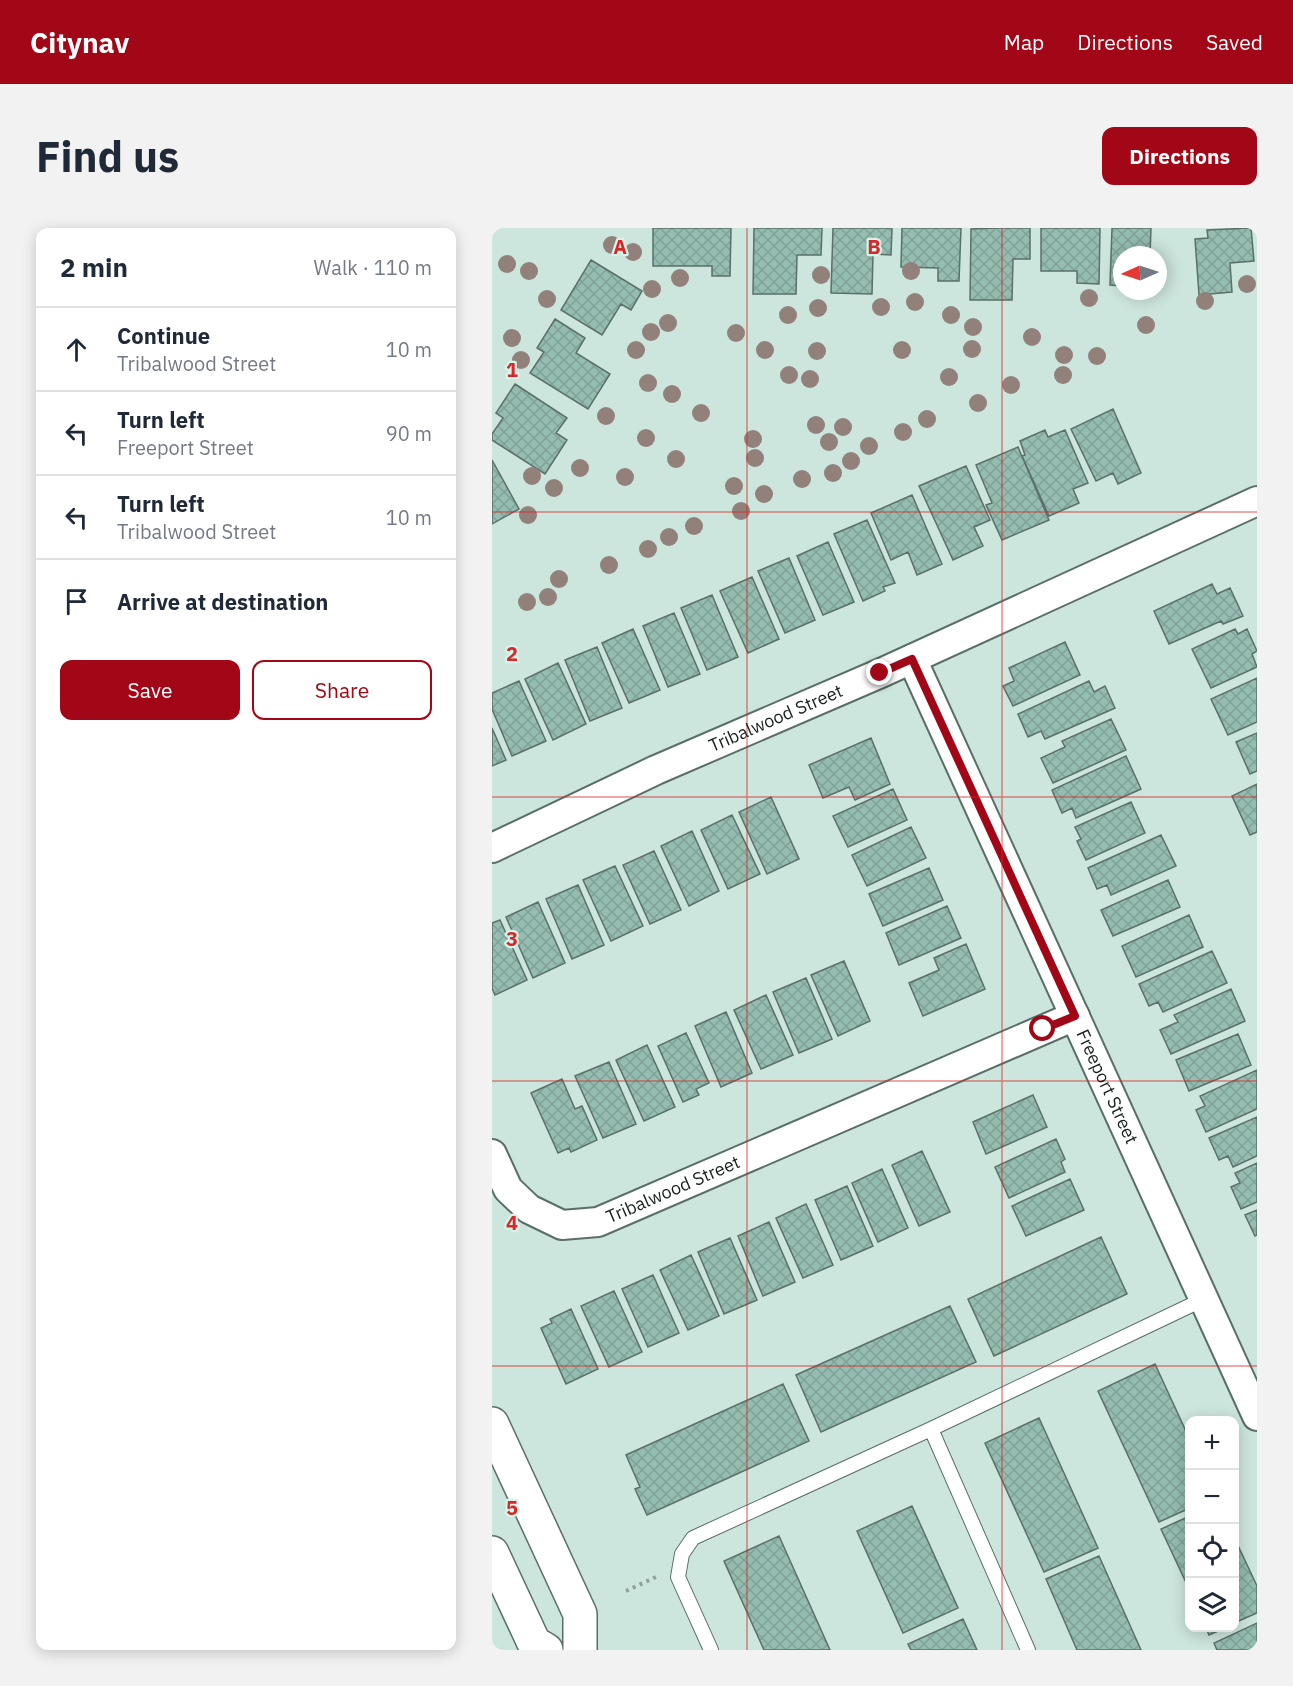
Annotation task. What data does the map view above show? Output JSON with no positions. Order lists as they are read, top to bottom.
{
  "streets": {
    "street": ["Tribalwood Street", "Freeport Street"]
  },
  "crossings": [
    ["Tribalwood Street", "Freeport Street"]
  ],
  "north": "left",
  "page": {
    "header": "Citynav",
    "nav": ["Map", "Directions", "Saved"],
    "buttons": [
      "Directions",
      ["Save", "Share"]
    ],
    "title": "Find us",
    "heading": ["2 min", "Walk · 110 m"],
    "list": [
      ["Continue", "Tribalwood Street", "10 m"],
      ["Turn left", "Freeport Street", "90 m"],
      ["Turn left", "Tribalwood Street", "10 m"],
      "Arrive at destination"
    ],
    "map_buttons": ["+", "−"]
  },
  "grid": {
    "columns": ["A", "B"],
    "rows": [
      "1",
      "2",
      "3",
      "4",
      "5"
    ]
  }
}
